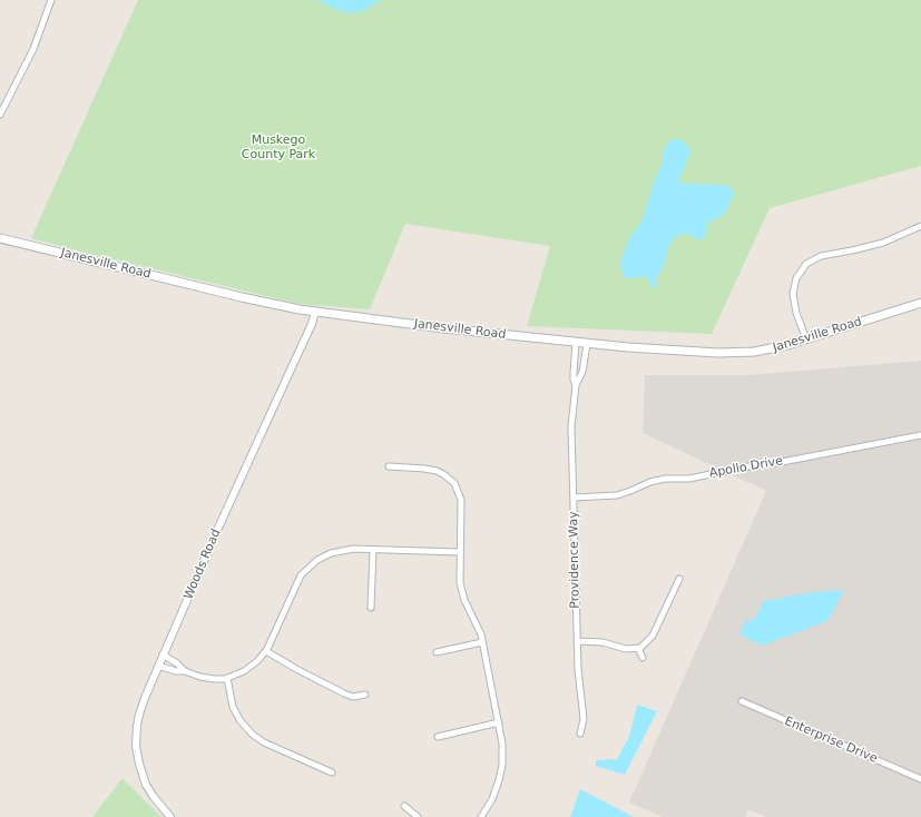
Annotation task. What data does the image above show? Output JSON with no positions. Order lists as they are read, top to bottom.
{
  "streets": {
    "main road": ["Janesville Road"],
    "street": [
      "Apollo Drive",
      "Providence Way",
      "Woods Road",
      "Enterprise Drive"
    ]
  },
  "crossings": [
    ["Janesville Road", "Providence Way"],
    ["Janesville Road", "Woods Road"],
    ["Apollo Drive", "Providence Way"]
  ],
  "parks": ["Muskego County Park"]
}
